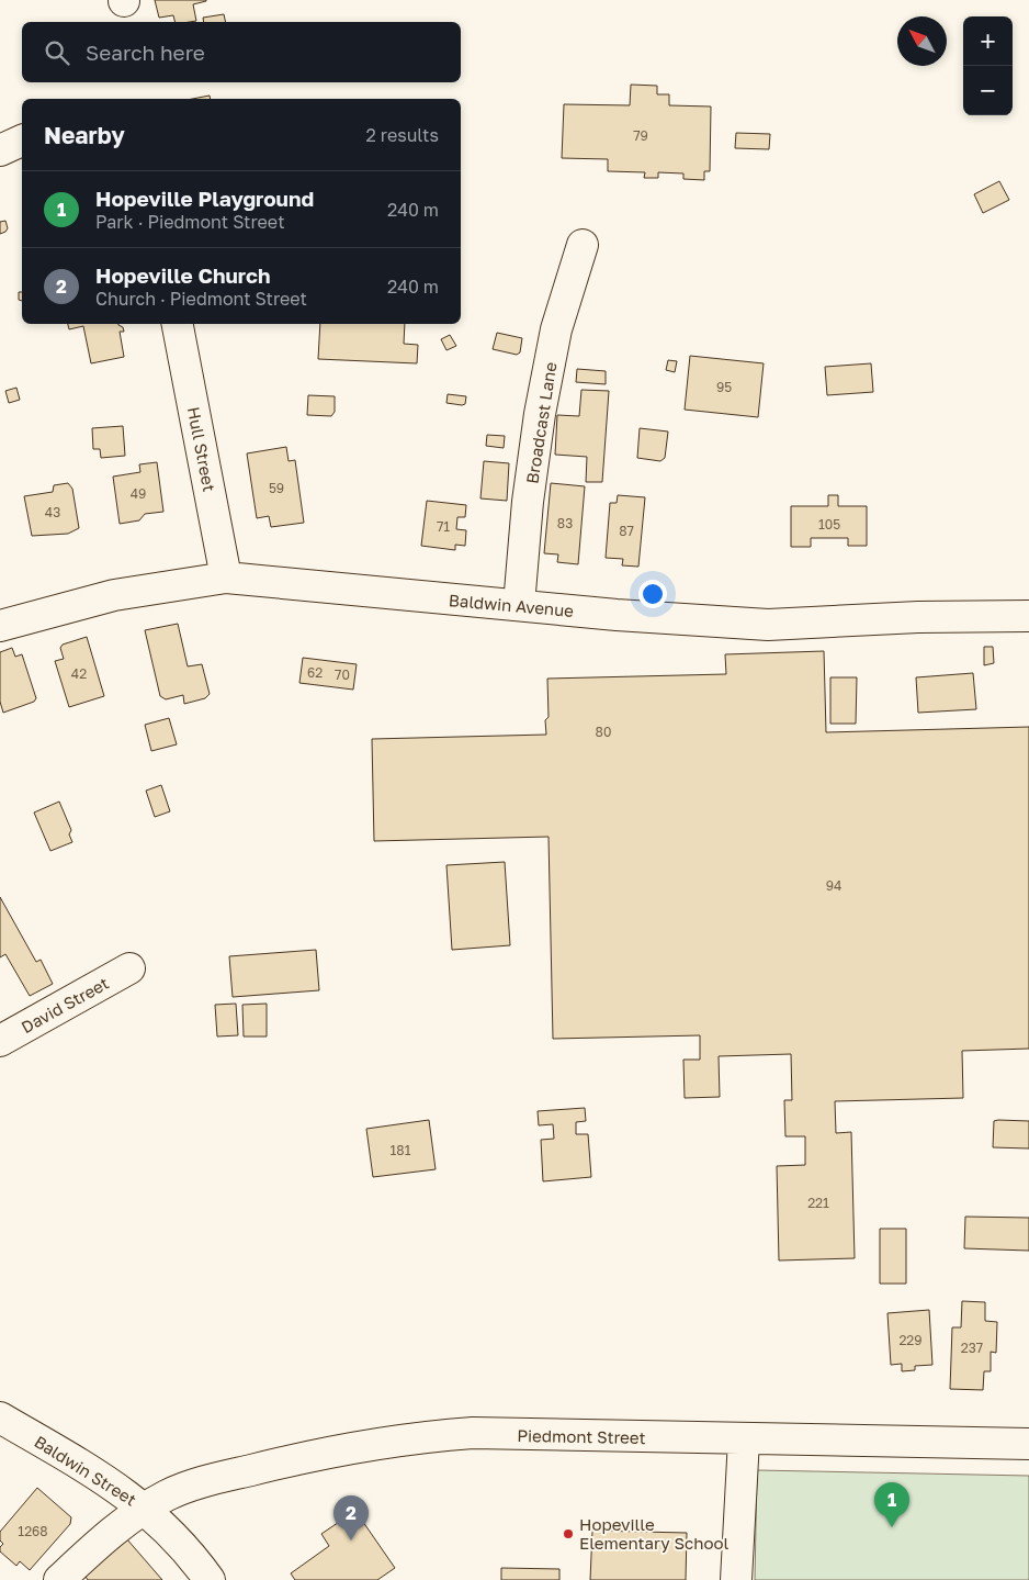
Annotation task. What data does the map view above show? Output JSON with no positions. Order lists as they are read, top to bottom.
{
  "streets": {
    "street": [
      "Broadcast Lane",
      "Hull Street",
      "Baldwin Avenue",
      "David Street",
      "Piedmont Street",
      "Baldwin Street"
    ]
  },
  "crossings": [
    ["Broadcast Lane", "Baldwin Avenue"],
    ["Hull Street", "Baldwin Avenue"],
    ["Piedmont Street", "Baldwin Street"]
  ],
  "places": ["Hopeville Elementary School"],
  "house_numbers": [
    "79",
    "95",
    "59",
    "49",
    "43",
    "83",
    "105",
    "71",
    "87",
    "62",
    "42",
    "70",
    "80",
    "94",
    "181",
    "221",
    "229",
    "237",
    "1268"
  ],
  "north": "top left",
  "page": {
    "map_buttons": ["+", "−"],
    "search": "Search here",
    "heading": ["Nearby", "2 results"],
    "list": [
      {
        "mark": "1",
        "name": "Hopeville Playground",
        "note": "Park · Piedmont Street",
        "value": "240 m"
      },
      {
        "mark": "2",
        "name": "Hopeville Church",
        "note": "Church · Piedmont Street",
        "value": "240 m"
      }
    ],
    "pins": ["1", "2"]
  }
}
